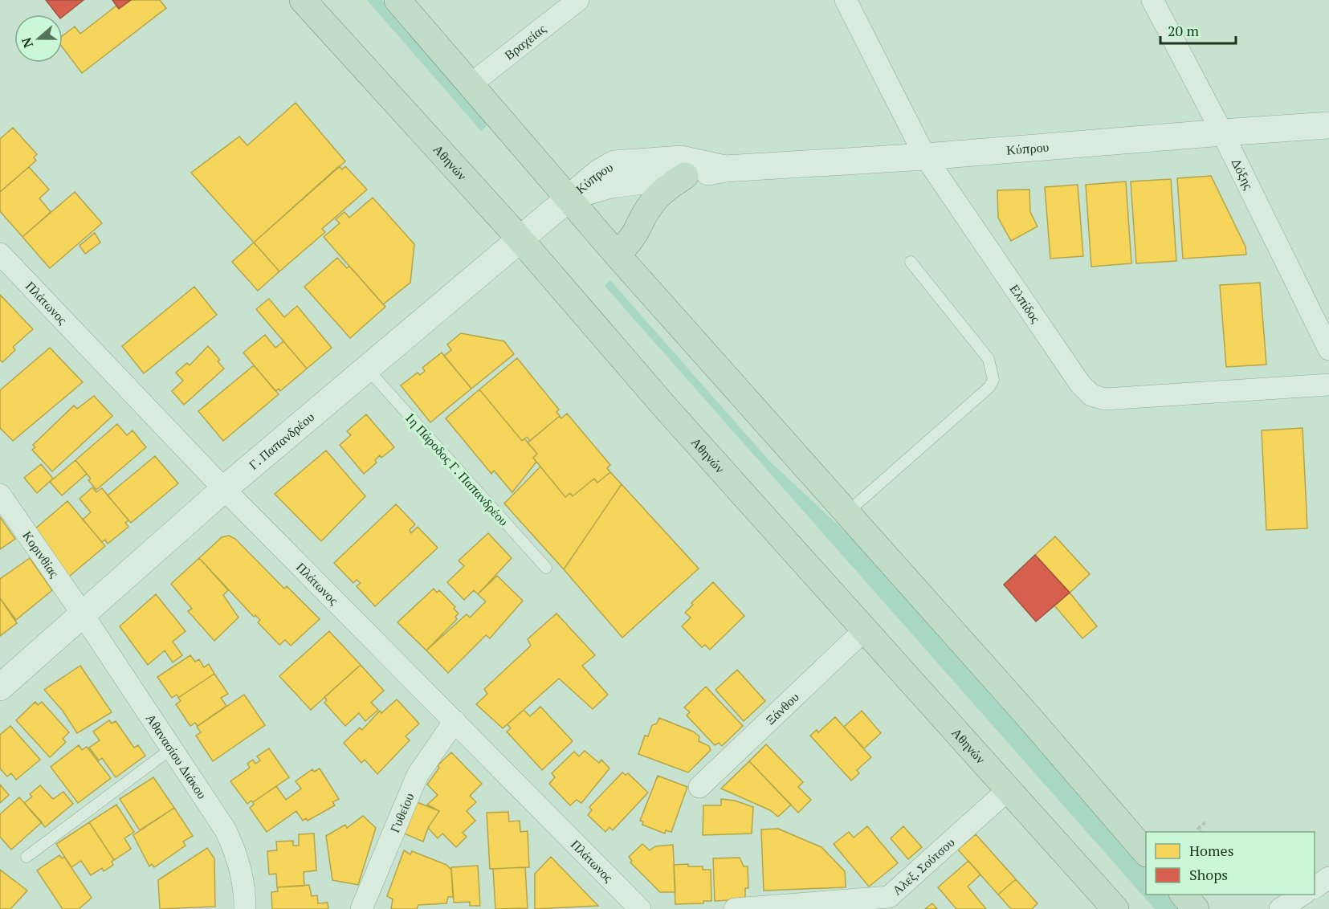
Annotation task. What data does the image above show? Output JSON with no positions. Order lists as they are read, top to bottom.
{
  "streets": {
    "highway": ["Αθηνών"],
    "street": [
      "Βραχείας",
      "Κύπρου",
      "Δόξης",
      "Πλάτωνος",
      "Ελπίδος",
      "Γ. Παπανδρέου",
      "Κορινθίας",
      "Ξάνθου",
      "Αθανασίου Διάκου",
      "Γυθείου",
      "Αλεξ. Σούτσου"
    ],
    "lane": ["1η Πάροδος Γ. Παπανδρέου"]
  },
  "crossings": [
    ["Κύπρου", "Δόξης"],
    ["Κύπρου", "Ελπίδος"],
    ["Κύπρου", "Γ. Παπανδρέου"],
    ["Αθηνών", "Γ. Παπανδρέου"],
    ["Αθηνών", "Ξάνθου"],
    ["Αθηνών", "Αλεξ. Σούτσου"],
    ["Πλάτωνος", "Γ. Παπανδρέου"],
    ["Πλάτωνος", "Γυθείου"],
    ["Γ. Παπανδρέου", "1η Πάροδος Γ. Παπανδρέου"],
    ["Γ. Παπανδρέου", "Κορινθίας"],
    ["Γ. Παπανδρέου", "Αθανασίου Διάκου"],
    ["Κορινθίας", "Αθανασίου Διάκου"]
  ],
  "legend": ["Homes", "Shops"],
  "scale_bar": "20 m",
  "north": "left"
}
